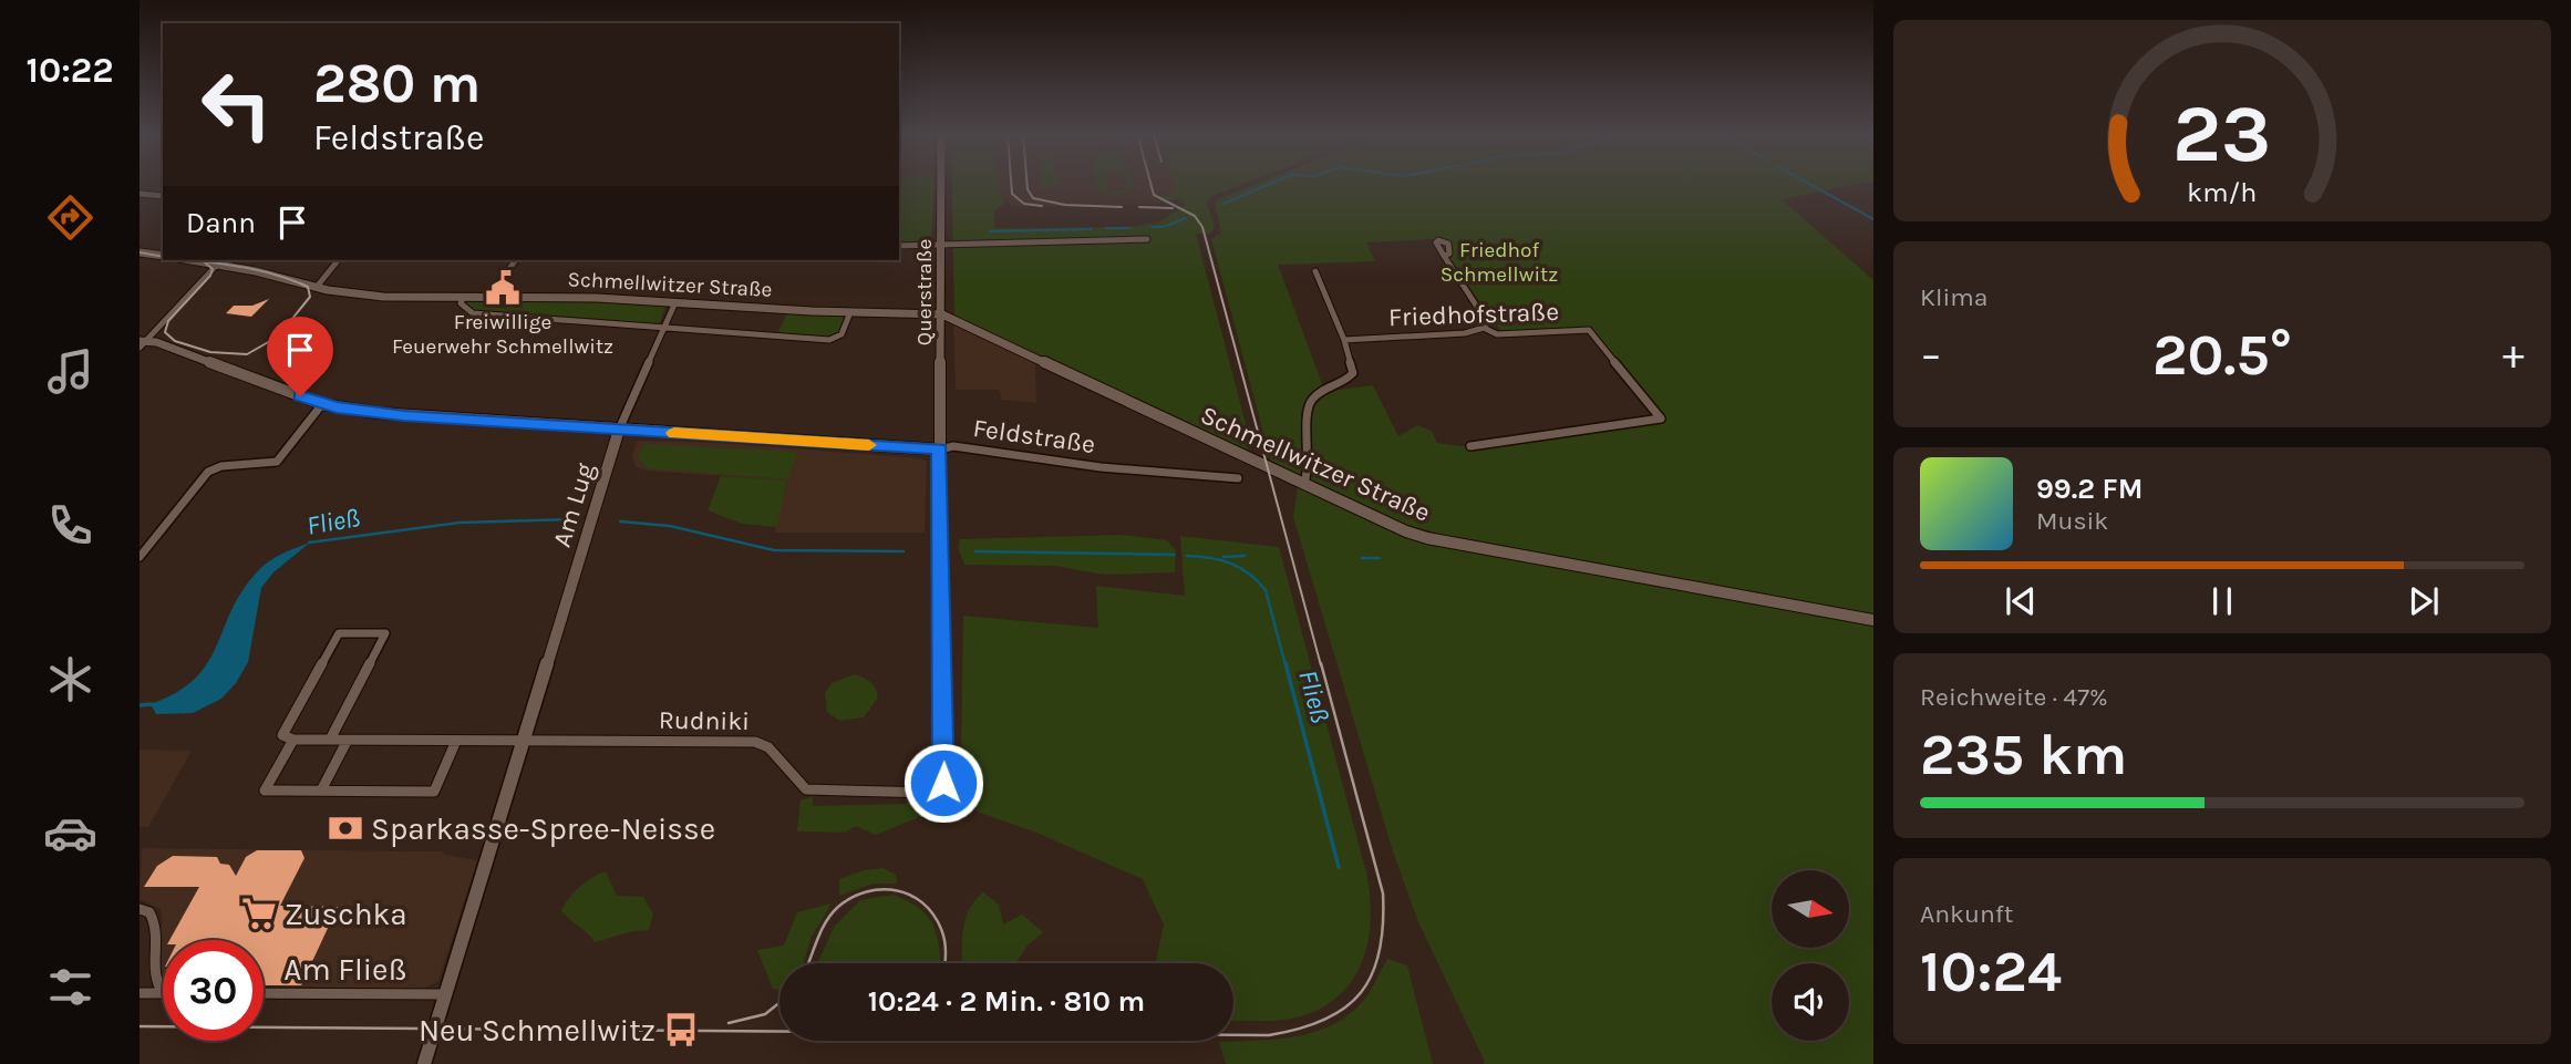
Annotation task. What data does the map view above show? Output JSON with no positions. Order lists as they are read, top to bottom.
{
  "streets": {
    "street": [
      "Schmellwitzer Straße",
      "Querstraße",
      "Friedhofstraße",
      "Feldstraße",
      "Am Lug",
      "Rudniki",
      "Am Fließ"
    ]
  },
  "crossings": [
    ["Schmellwitzer Straße", "Querstraße"],
    ["Schmellwitzer Straße", "Am Lug"],
    ["Querstraße", "Feldstraße"],
    ["Querstraße", "Rudniki"],
    ["Feldstraße", "Am Lug"],
    ["Feldstraße", "Rudniki"],
    ["Am Lug", "Rudniki"],
    ["Am Lug", "Am Fließ"]
  ],
  "water": ["Fließ"],
  "parks": ["Friedhof Schmellwitz"],
  "places": {
    "public building": ["Freiwillige Feuerwehr Schmellwitz"],
    "bank": ["Sparkasse-Spree-Neisse"],
    "supermarket": ["Zuschka"],
    "bus stop": ["Neu Schmellwitz"]
  },
  "north": "right",
  "page": {
    "tabs": "10:22",
    "turn": ["280 m", "Feldstraße"],
    "then": "Dann",
    "tile": [
      "Klima",
      ["Reichweite · 47%", "235 km"],
      ["Ankunft", "10:24"]
    ],
    "heat": ["−", "20.5°", "+"],
    "song": ["99.2 FM", "Musik"],
    "limit": "30",
    "trip": "10:24 · 2 Min. · 810 m",
    "gauge": ["23", "km/h"]
  }
}
